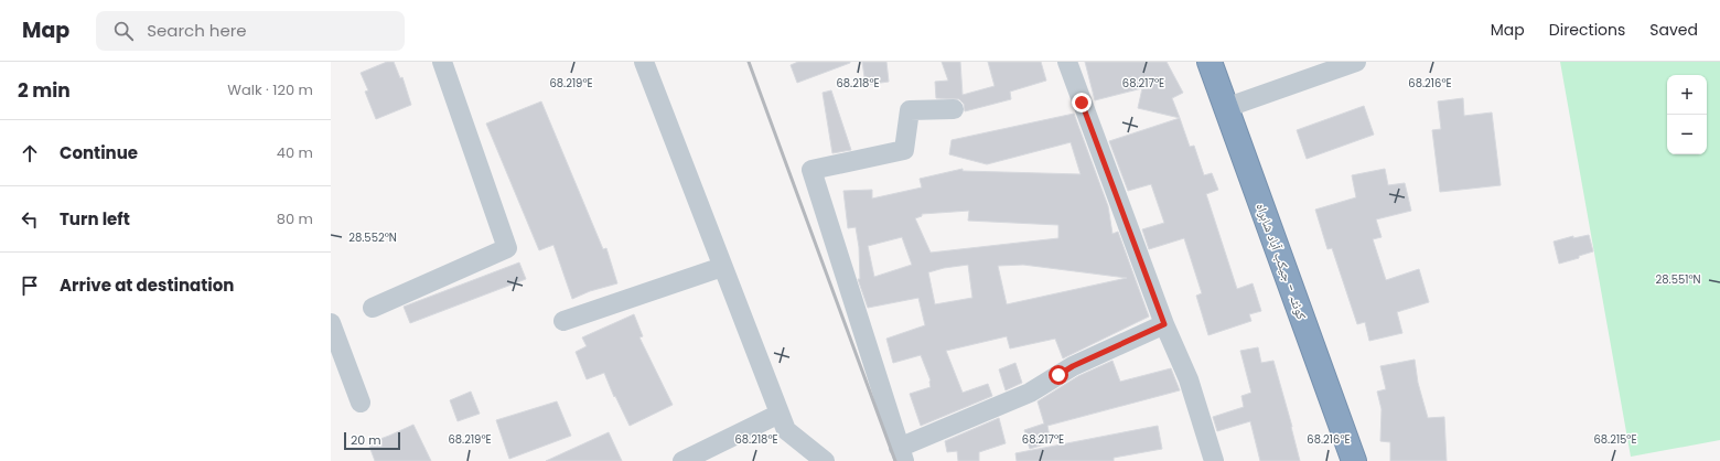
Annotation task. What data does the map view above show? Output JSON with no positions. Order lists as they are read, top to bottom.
{
  "streets": {
    "highway": ["کوئٹہ - جیکب آباد شاہراہ"]
  },
  "scale_bar": "20 m",
  "page": {
    "header": "Map",
    "search": "Search here",
    "nav": ["Map", "Directions", "Saved"],
    "heading": ["2 min", "Walk · 120 m"],
    "map_buttons": ["+", "−"],
    "list": [
      ["Continue", "40 m"],
      ["Turn left", "80 m"],
      "Arrive at destination"
    ],
    "scale": "20 m"
  },
  "coordinates": [
    "68.219°E",
    "68.218°E",
    "68.217°E",
    "68.216°E",
    "28.552°N",
    "28.551°N",
    "68.215°E"
  ]
}
